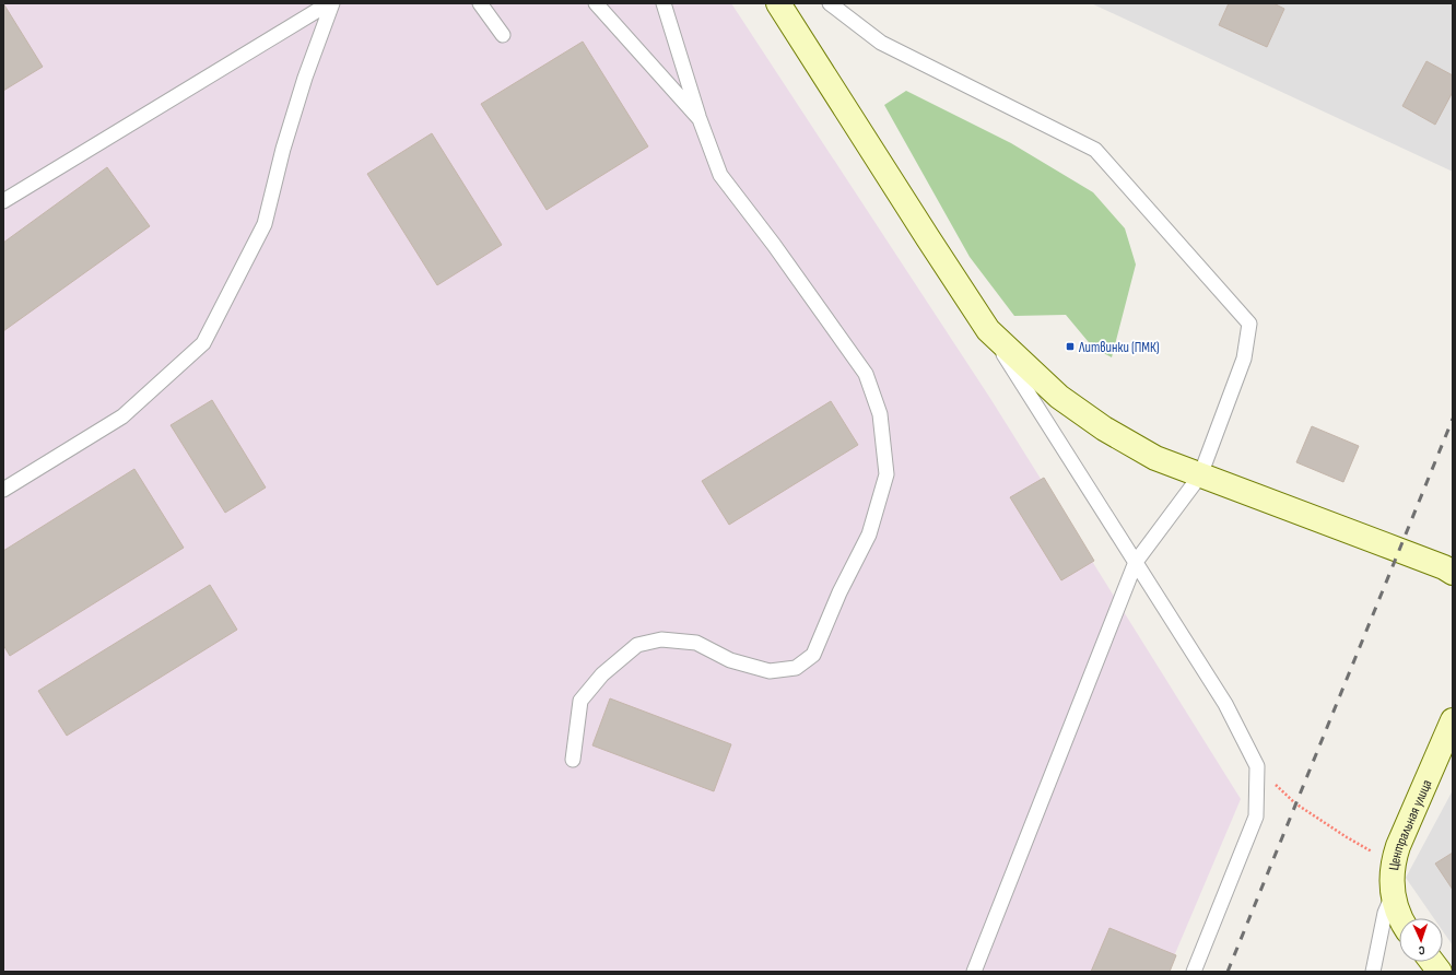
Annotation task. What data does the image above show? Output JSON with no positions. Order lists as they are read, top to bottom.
{
  "streets": {
    "street": ["Центральная улица"]
  },
  "places": {
    "transit": ["Литвинки (ПМК)"]
  },
  "north": "bottom"
}
